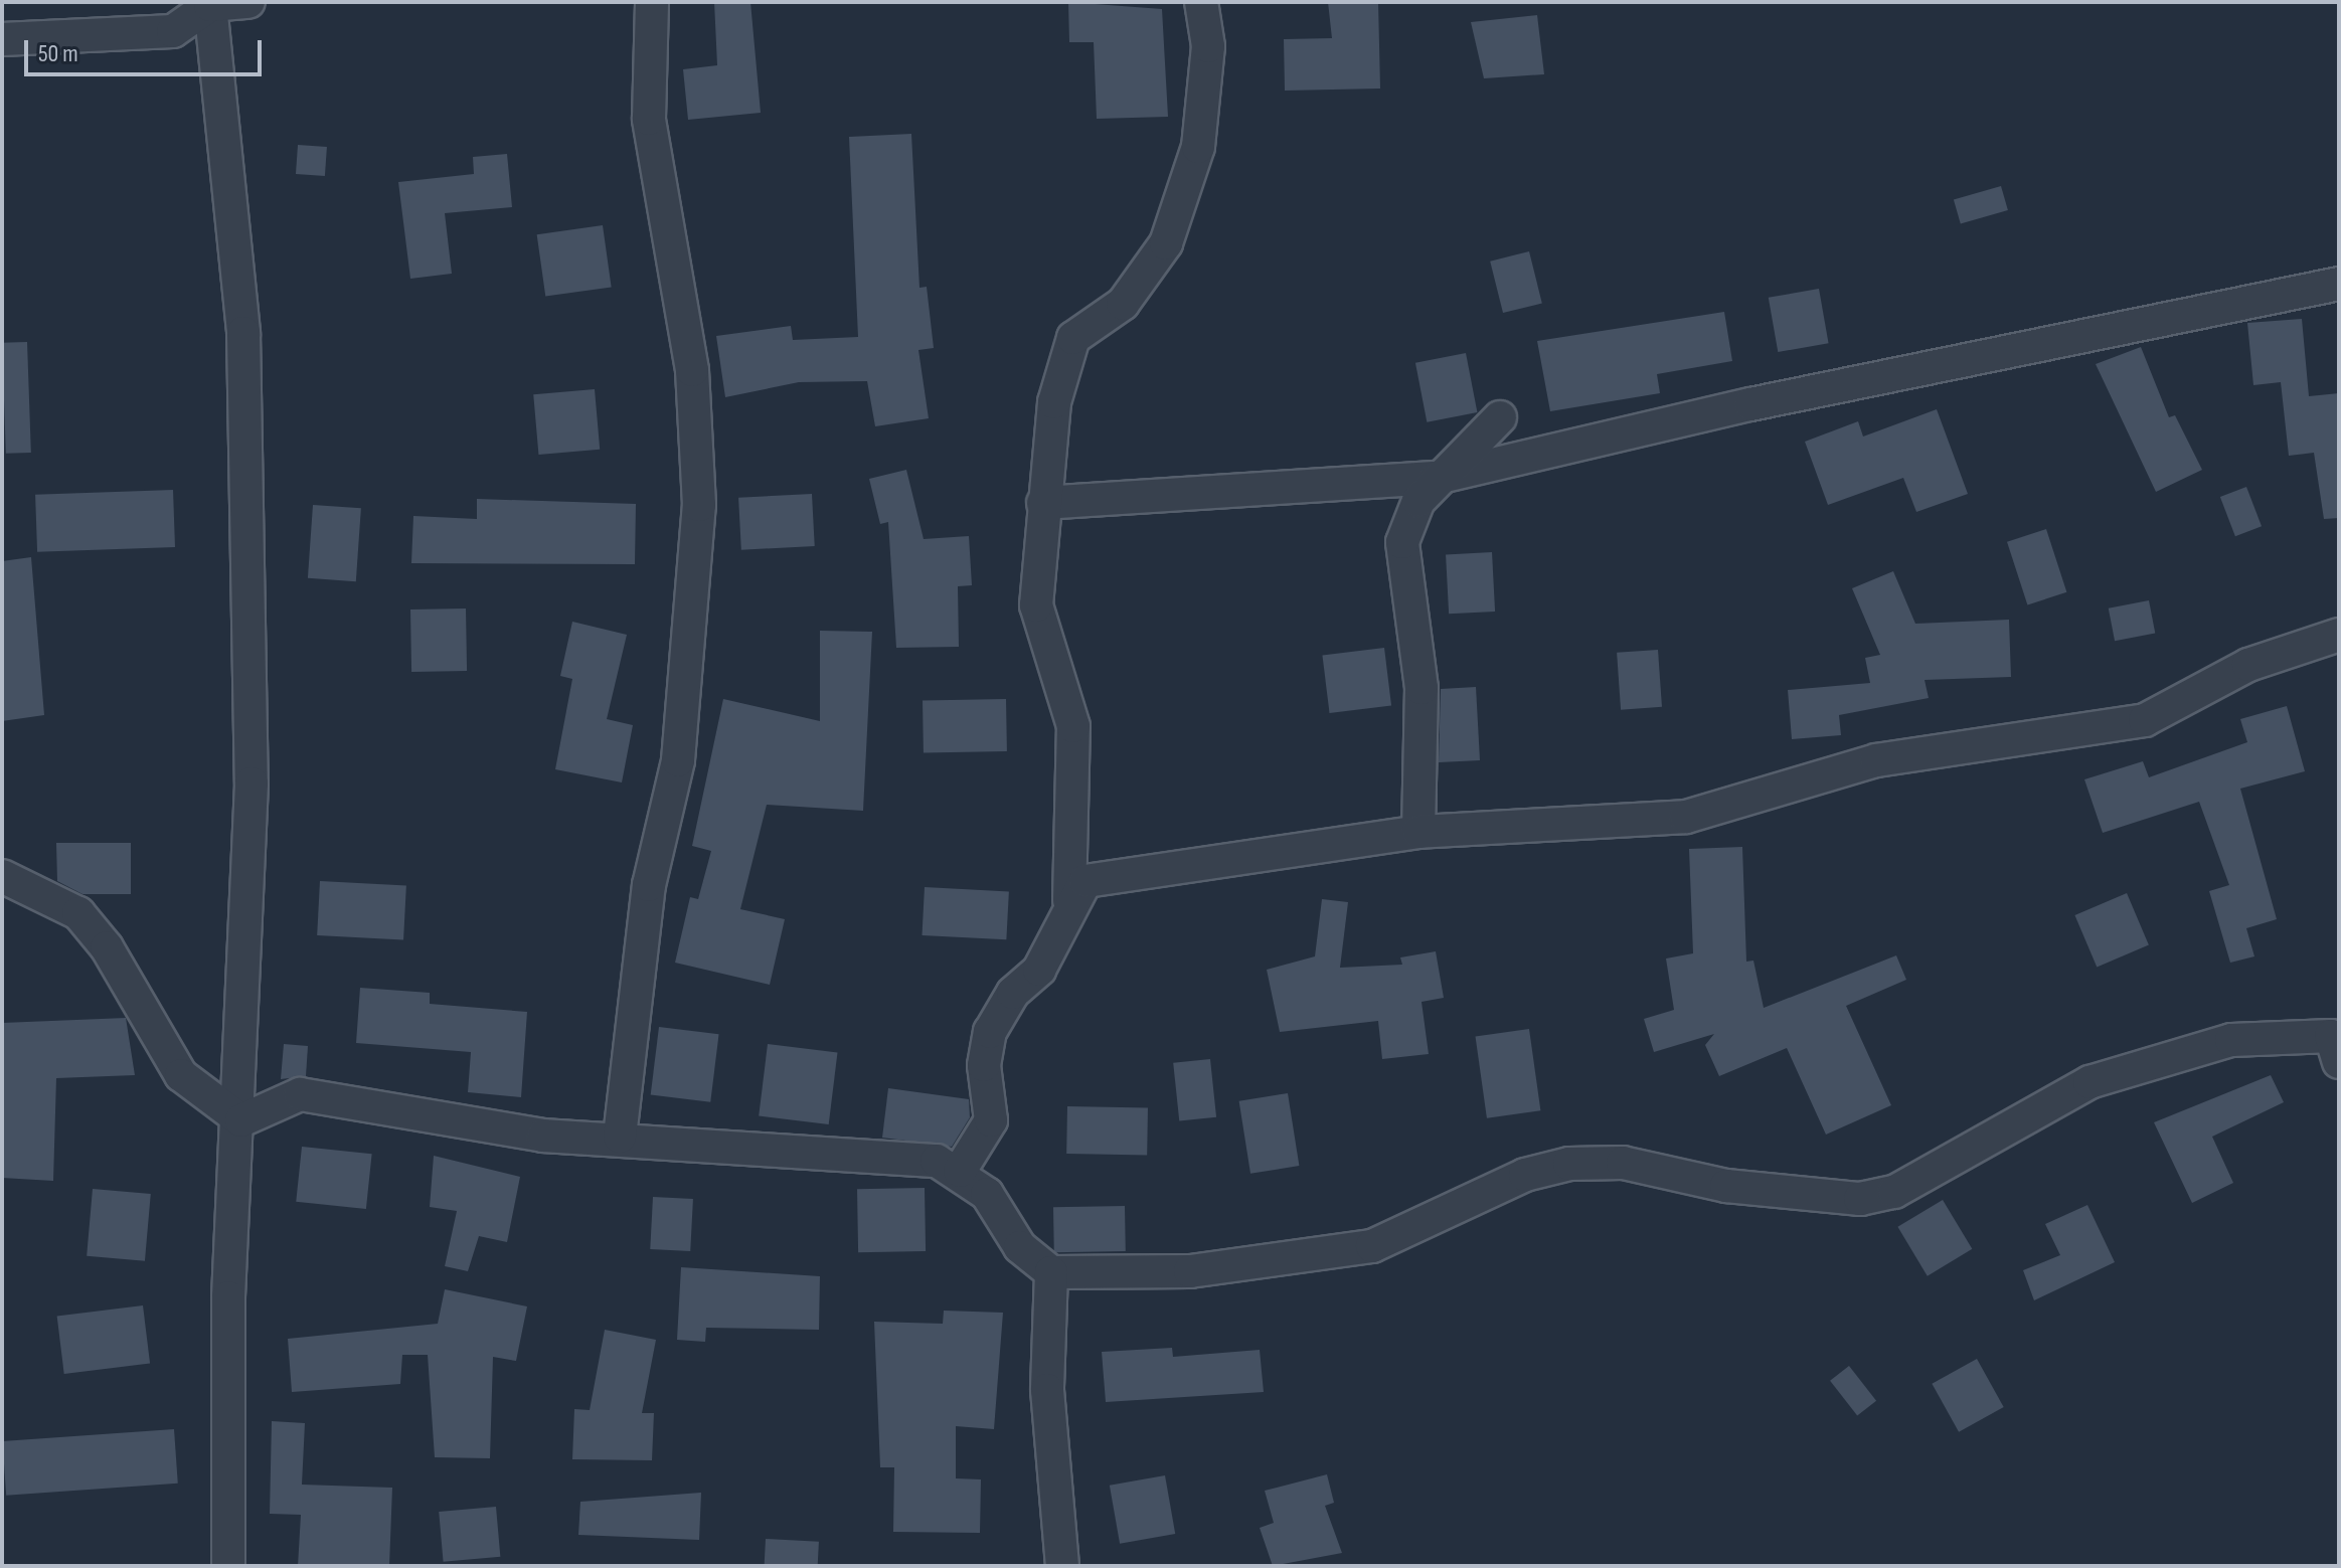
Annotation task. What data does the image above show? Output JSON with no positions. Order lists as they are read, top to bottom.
{
  "scale_bar": "50 m"
}
